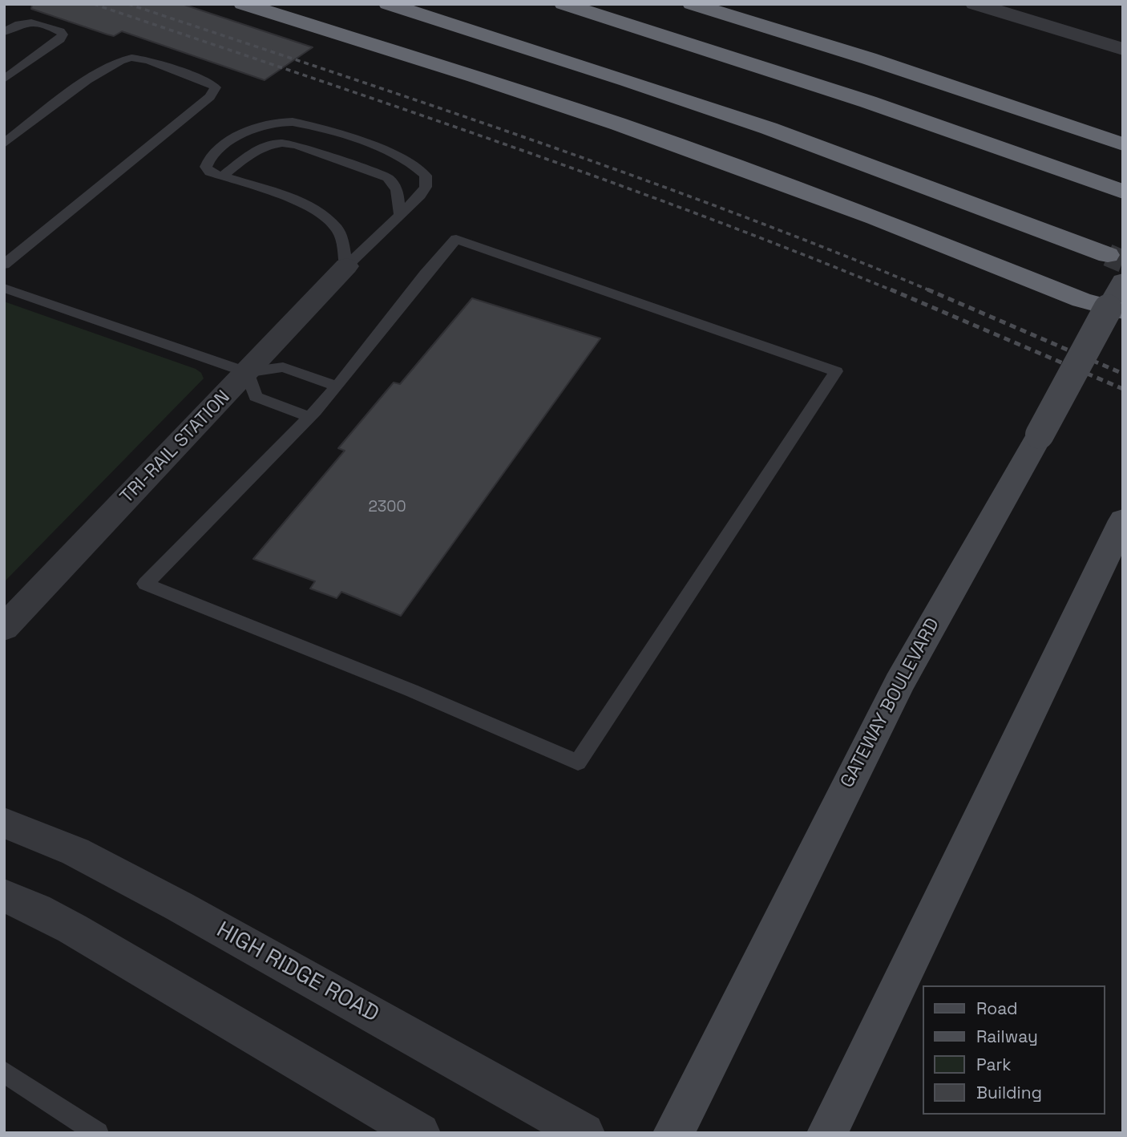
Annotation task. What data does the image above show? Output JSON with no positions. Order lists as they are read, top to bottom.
{
  "streets": {
    "main road": ["GATEWAY BOULEVARD"],
    "street": ["TRI-RAIL STATION", "HIGH RIDGE ROAD"]
  },
  "house_numbers": ["2300"],
  "legend": [
    "Road",
    "Railway",
    "Park",
    "Building"
  ]
}
